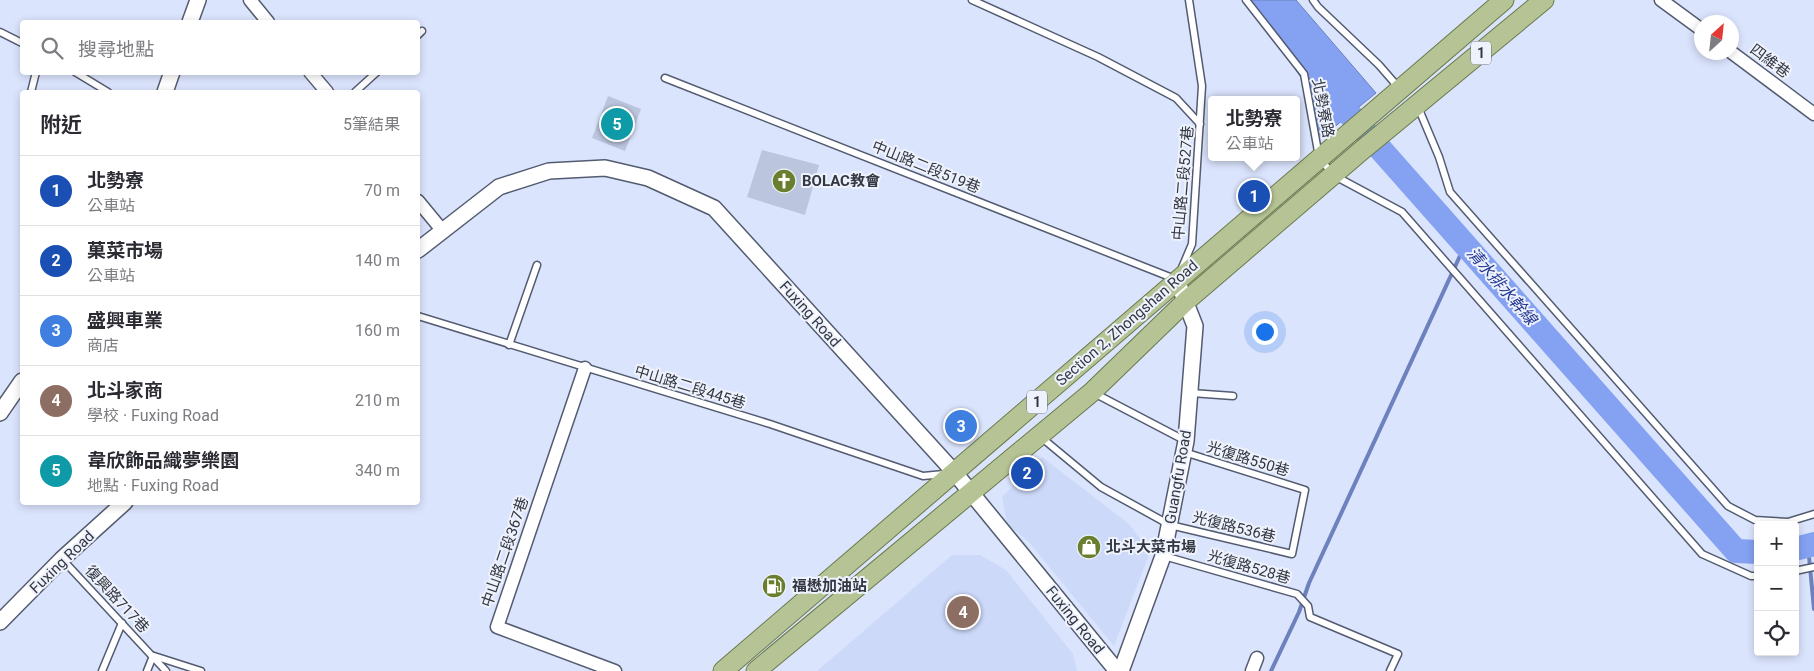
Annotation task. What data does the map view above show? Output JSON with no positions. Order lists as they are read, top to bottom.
{
  "streets": {
    "main road": ["1", "Section 2, Zhongshan Road"],
    "street": [
      "四維巷",
      "Fuxing Road",
      "Guangfu Road",
      "中山路二段367巷"
    ],
    "lane": [
      "北勢寮路",
      "中山路二段519巷",
      "中山路二段527巷",
      "中山路二段445巷",
      "光復路550巷",
      "光復路536巷",
      "光復路528巷",
      "復興路717巷"
    ]
  },
  "crossings": [
    ["1", "Section 2, Zhongshan Road"],
    ["北勢寮路", "Section 2, Zhongshan Road"],
    ["中山路二段519巷", "中山路二段527巷"],
    ["中山路二段519巷", "Section 2, Zhongshan Road"],
    ["中山路二段519巷", "Guangfu Road"],
    ["中山路二段527巷", "Section 2, Zhongshan Road"],
    ["中山路二段527巷", "Guangfu Road"],
    ["Fuxing Road", "Section 2, Zhongshan Road"],
    ["Fuxing Road", "中山路二段445巷"],
    ["Fuxing Road", "復興路717巷"],
    ["Section 2, Zhongshan Road", "中山路二段445巷"],
    ["Section 2, Zhongshan Road", "光復路550巷"],
    ["Section 2, Zhongshan Road", "Guangfu Road"],
    ["Section 2, Zhongshan Road", "光復路536巷"],
    ["中山路二段445巷", "中山路二段367巷"],
    ["光復路550巷", "Guangfu Road"],
    ["光復路550巷", "光復路536巷"],
    ["Guangfu Road", "光復路536巷"],
    ["Guangfu Road", "光復路528巷"]
  ],
  "water": ["清水排水幹線"],
  "places": {
    "church": ["BOLAC教會"],
    "shop": ["北斗大菜市場"],
    "fuel station": ["福懋加油站"]
  },
  "north": "top right",
  "page": {
    "search": "搜尋地點",
    "heading": ["附近", "5筆結果"],
    "popup": ["北勢寮", "公車站"],
    "pins": [
      "5",
      "1",
      "3",
      "2",
      "4"
    ],
    "list": [
      {
        "mark": "1",
        "name": "北勢寮",
        "note": "公車站",
        "value": "70 m"
      },
      {
        "mark": "2",
        "name": "菓菜市場",
        "note": "公車站",
        "value": "140 m"
      },
      {
        "mark": "3",
        "name": "盛興車業",
        "note": "商店",
        "value": "160 m"
      },
      {
        "mark": "4",
        "name": "北斗家商",
        "note": "學校 · Fuxing Road",
        "value": "210 m"
      },
      {
        "mark": "5",
        "name": "韋欣飾品織夢樂園",
        "note": "地點 · Fuxing Road",
        "value": "340 m"
      }
    ],
    "map_buttons": ["+", "−"]
  }
}
